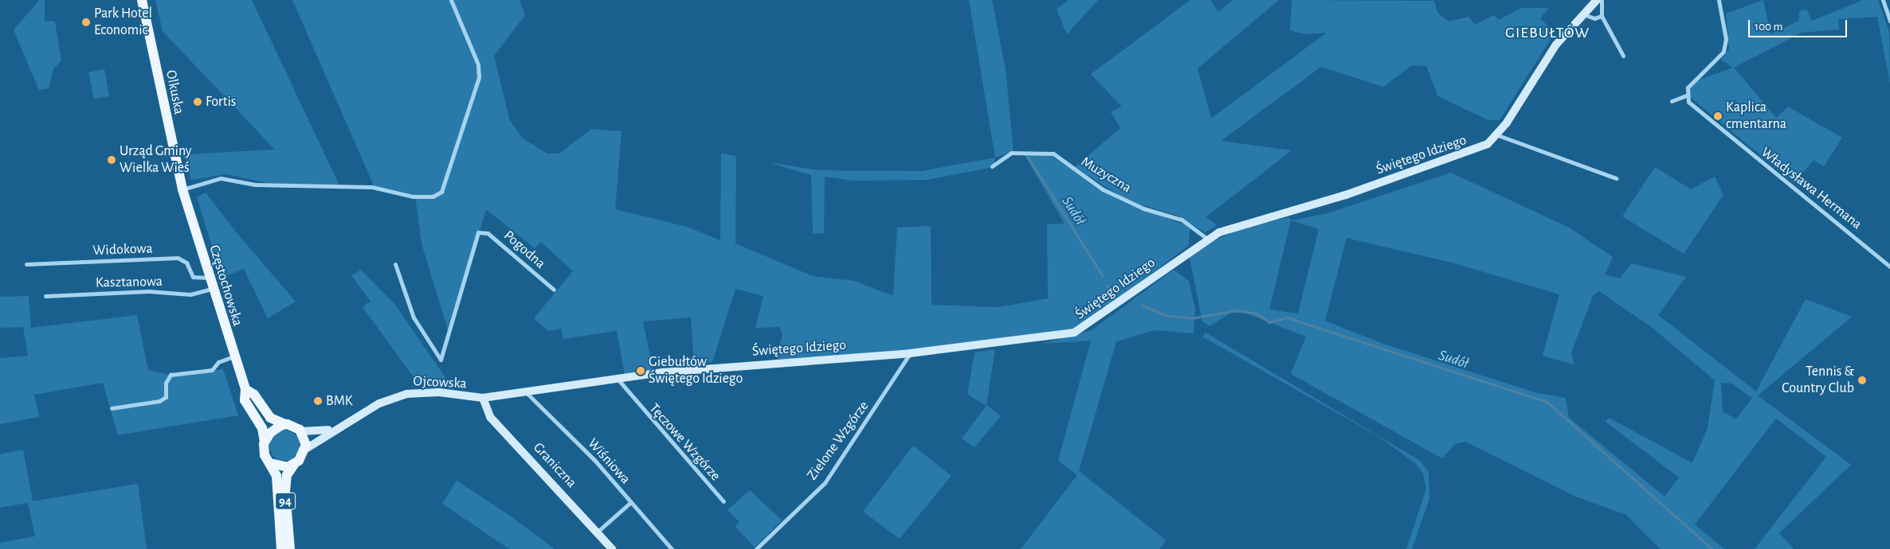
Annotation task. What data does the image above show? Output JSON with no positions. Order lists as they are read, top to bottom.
{
  "streets": {
    "main road": ["Olkuska", "Częstochowska", "94"],
    "street": [
      "Świętego Idziego",
      "Muzyczna",
      "Władysława Hermana",
      "Widokowa",
      "Pogodna",
      "Kasztanowa",
      "Ojcowska",
      "Zielone Wzgórze",
      "Tęczowe Wzgórze",
      "Wiśniowa",
      "Graniczna"
    ]
  },
  "crossings": [
    ["Olkuska", "Częstochowska"],
    ["Świętego Idziego", "Muzyczna"],
    ["Świętego Idziego", "Ojcowska"],
    ["Świętego Idziego", "Zielone Wzgórze"],
    ["Świętego Idziego", "Tęczowe Wzgórze"],
    ["Świętego Idziego", "Wiśniowa"],
    ["Świętego Idziego", "Graniczna"],
    ["Widokowa", "Częstochowska"],
    ["Kasztanowa", "Częstochowska"],
    ["Częstochowska", "Ojcowska"],
    ["Częstochowska", "94"],
    ["Ojcowska", "Graniczna"],
    ["Ojcowska", "94"]
  ],
  "districts": ["GIEBUŁTÓW"],
  "water": ["Sudół"],
  "places": [
    "Park Hotel Economic",
    "Fortis",
    "Kaplica cmentarna",
    "Urząd Gminy Wielka Wieś",
    "Giebułtów Świętego Idziego",
    "Tennis & Country Club",
    "BMK"
  ],
  "scale_bar": "100 m"
}
